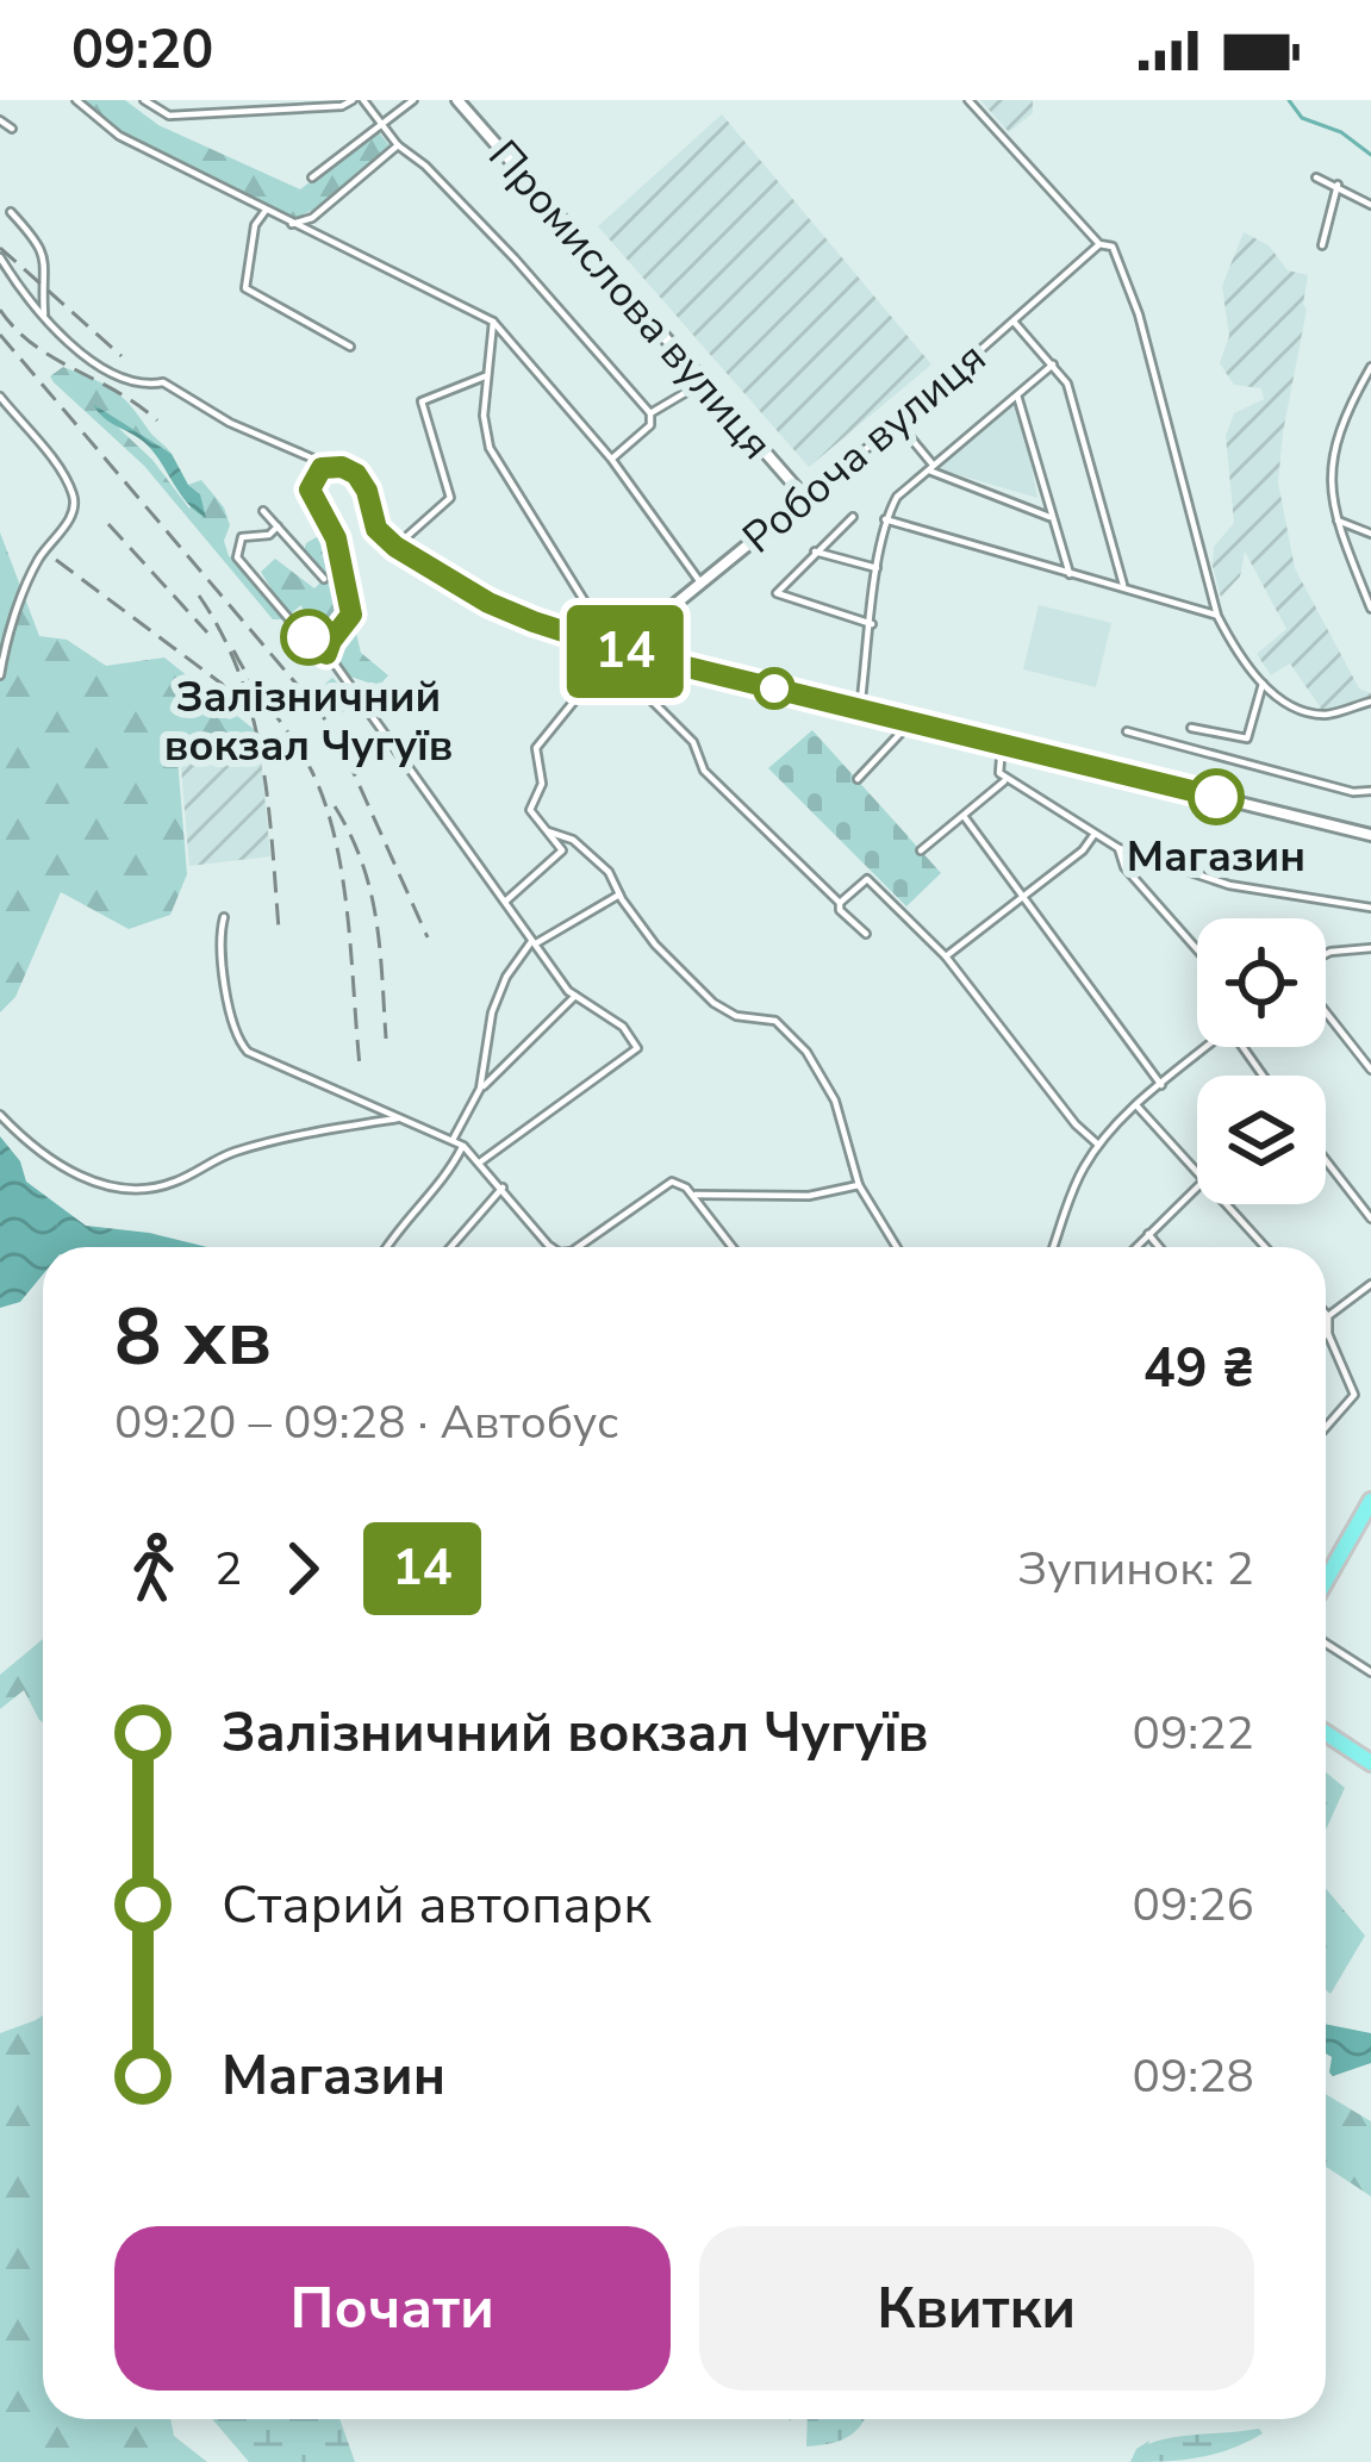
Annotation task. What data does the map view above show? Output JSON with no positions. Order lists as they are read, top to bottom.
{
  "streets": {
    "street": ["Промислова вулиця", "Робоча вулиця"]
  },
  "crossings": [
    ["Промислова вулиця", "Робоча вулиця"]
  ],
  "places": ["Залізничний вокзал Чугуїв", "Магазин"],
  "lines": ["bus line 14"],
  "page": {
    "status": "09:20",
    "on_map": "14",
    "heading": ["8 хв", "09:20 – 09:28 · Автобус", "49 ₴"],
    "legs": ["2", "14", "Зупинок: 2"],
    "list": [
      {
        "name": "Залізничний вокзал Чугуїв",
        "value": "09:22"
      },
      {
        "name": "Старий автопарк",
        "value": "09:26"
      },
      {
        "name": "Магазин",
        "value": "09:28"
      }
    ],
    "buttons": ["Почати", "Квитки"]
  }
}
